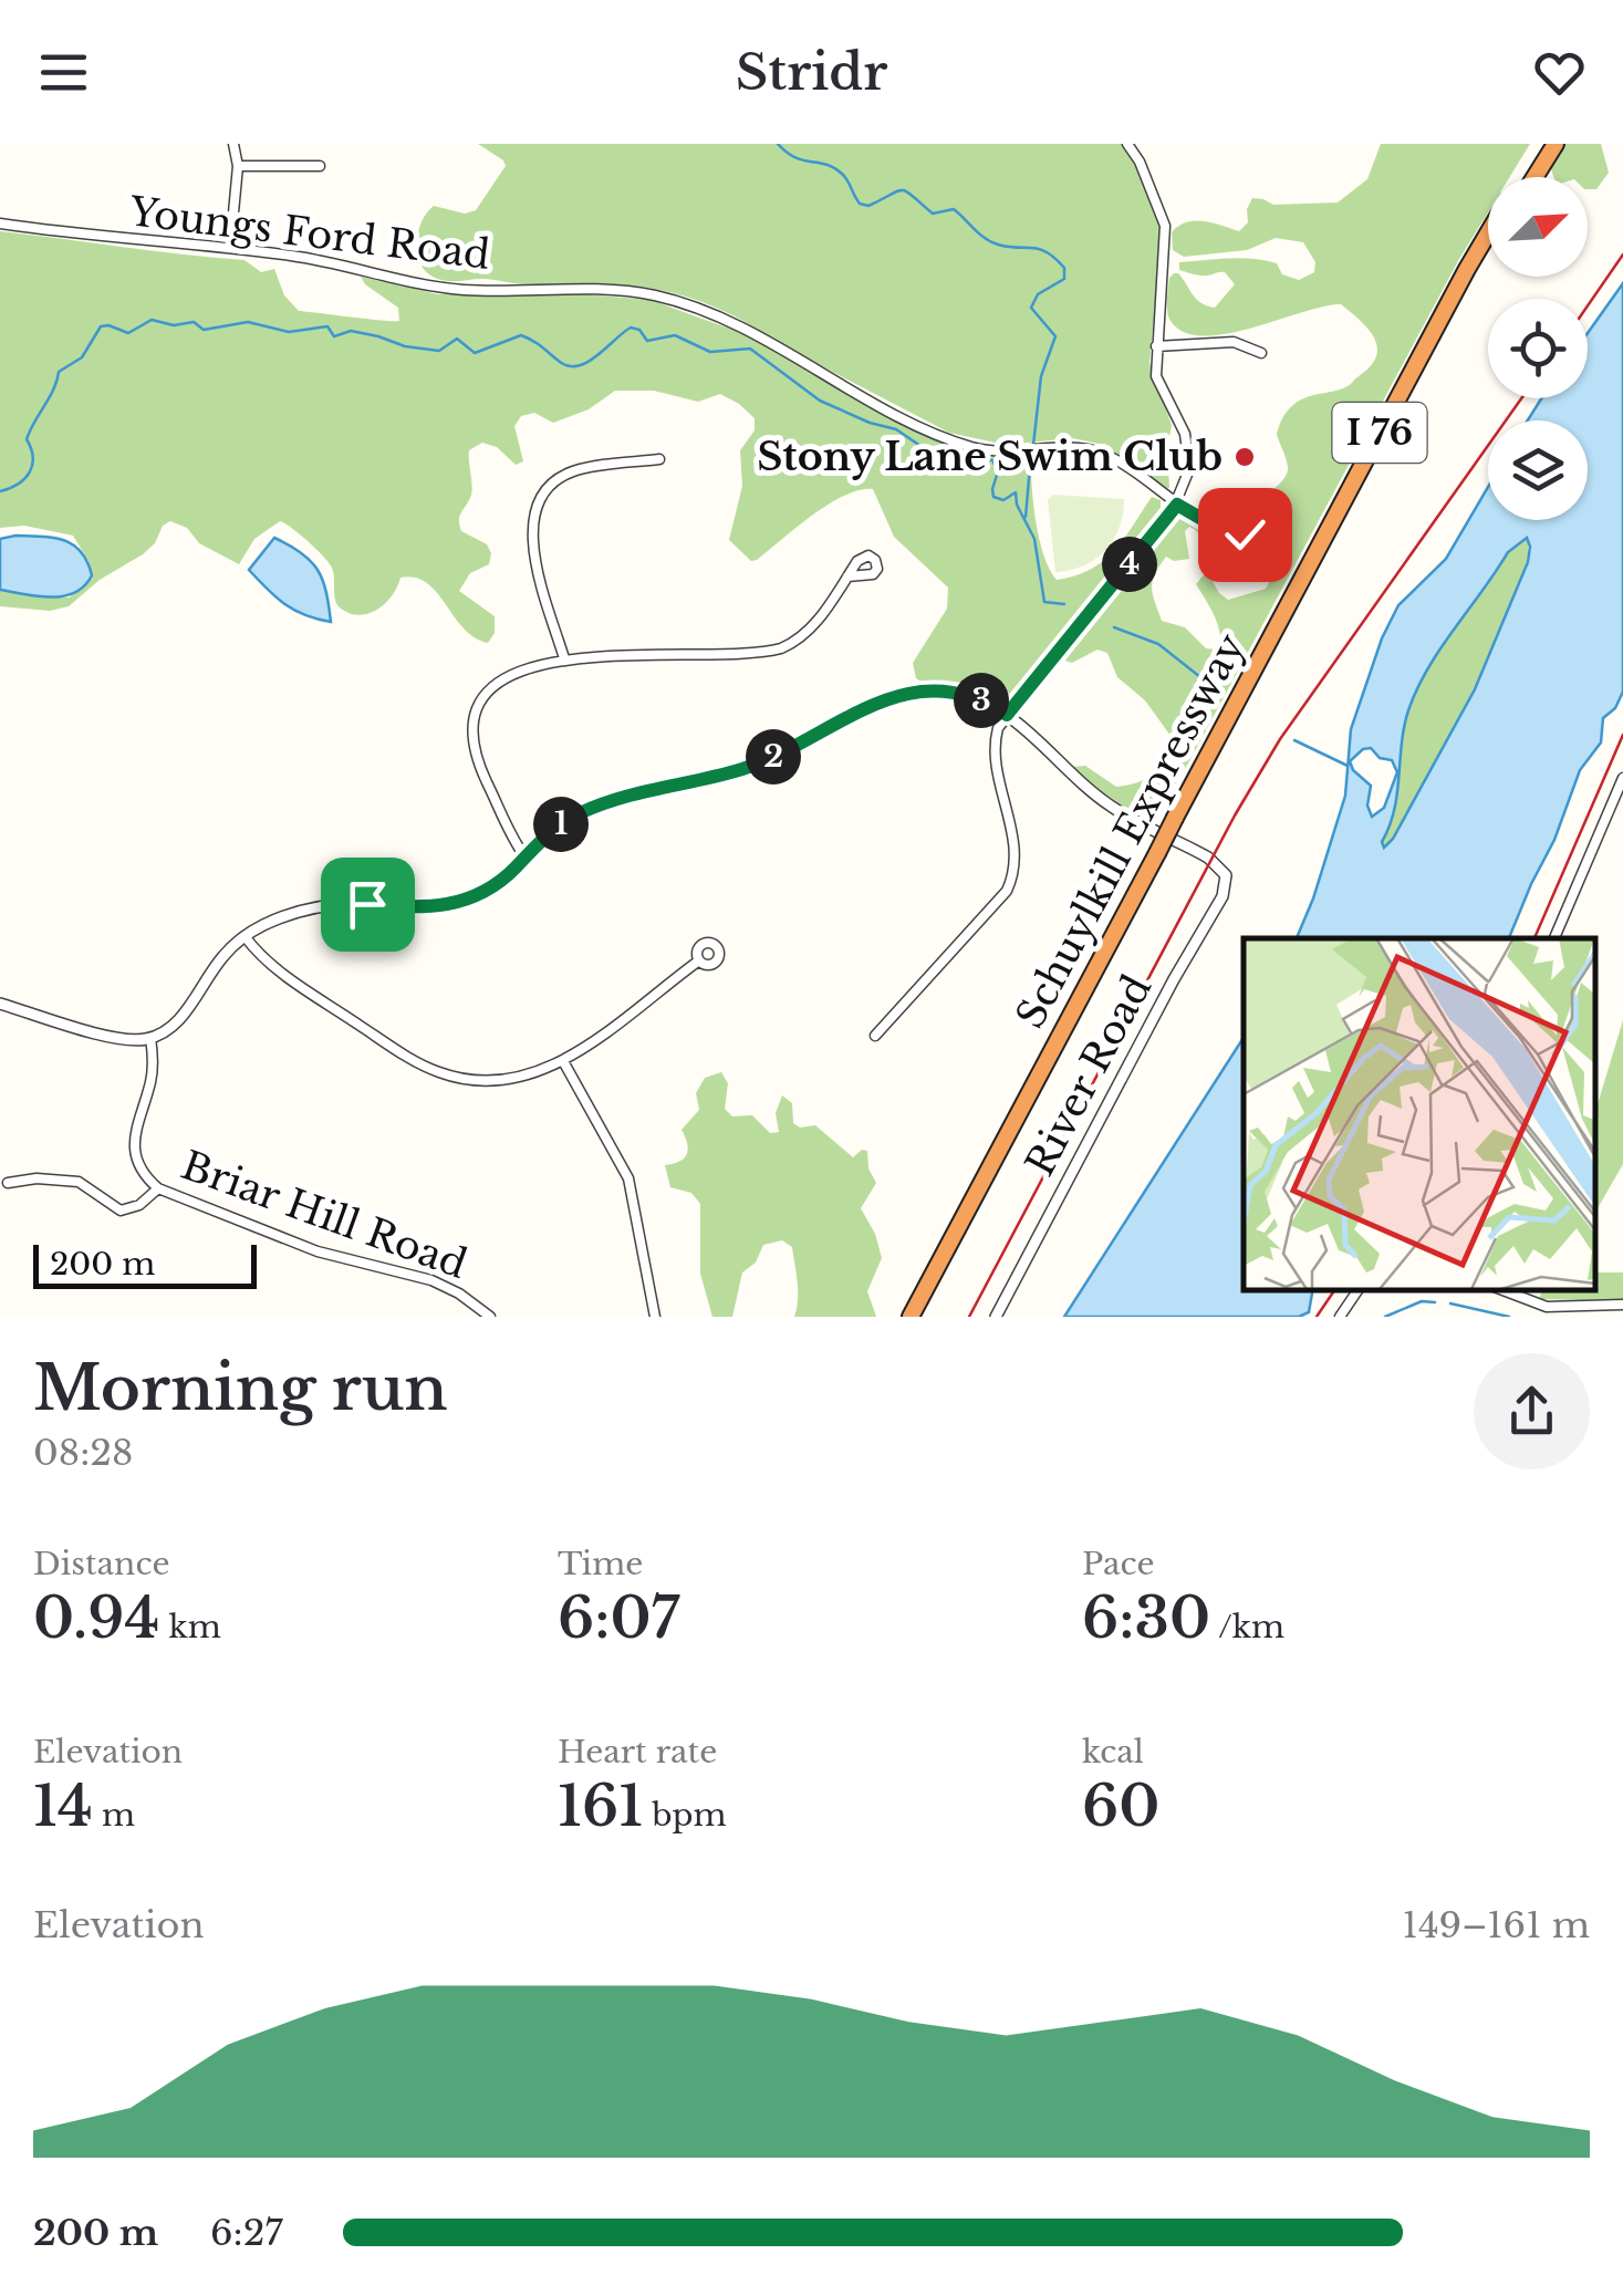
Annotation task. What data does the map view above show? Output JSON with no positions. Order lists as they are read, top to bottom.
{
  "streets": {
    "highway": ["I 76", "Schuylkill Expressway"],
    "street": ["Youngs Ford Road", "River Road", "Briar Hill Road"]
  },
  "places": ["Stony Lane Swim Club"],
  "scale_bar": "200 m",
  "north": "top right",
  "page": {
    "header": "Stridr",
    "pins": [
      "4",
      "3",
      "2",
      "1"
    ],
    "scale": "200 m",
    "heading": ["Morning run", "08:28"],
    "stats": [
      ["Distance", "0.94 km"],
      ["Time", "6:07"],
      ["Pace", "6:30 /km"],
      ["Elevation", "14 m"],
      ["Heart rate", "161 bpm"],
      ["kcal", "60"]
    ],
    "chart": ["Elevation", "149–161 m"],
    "list": [
      {
        "name": "200 m",
        "note": "6:27"
      }
    ]
  }
}
